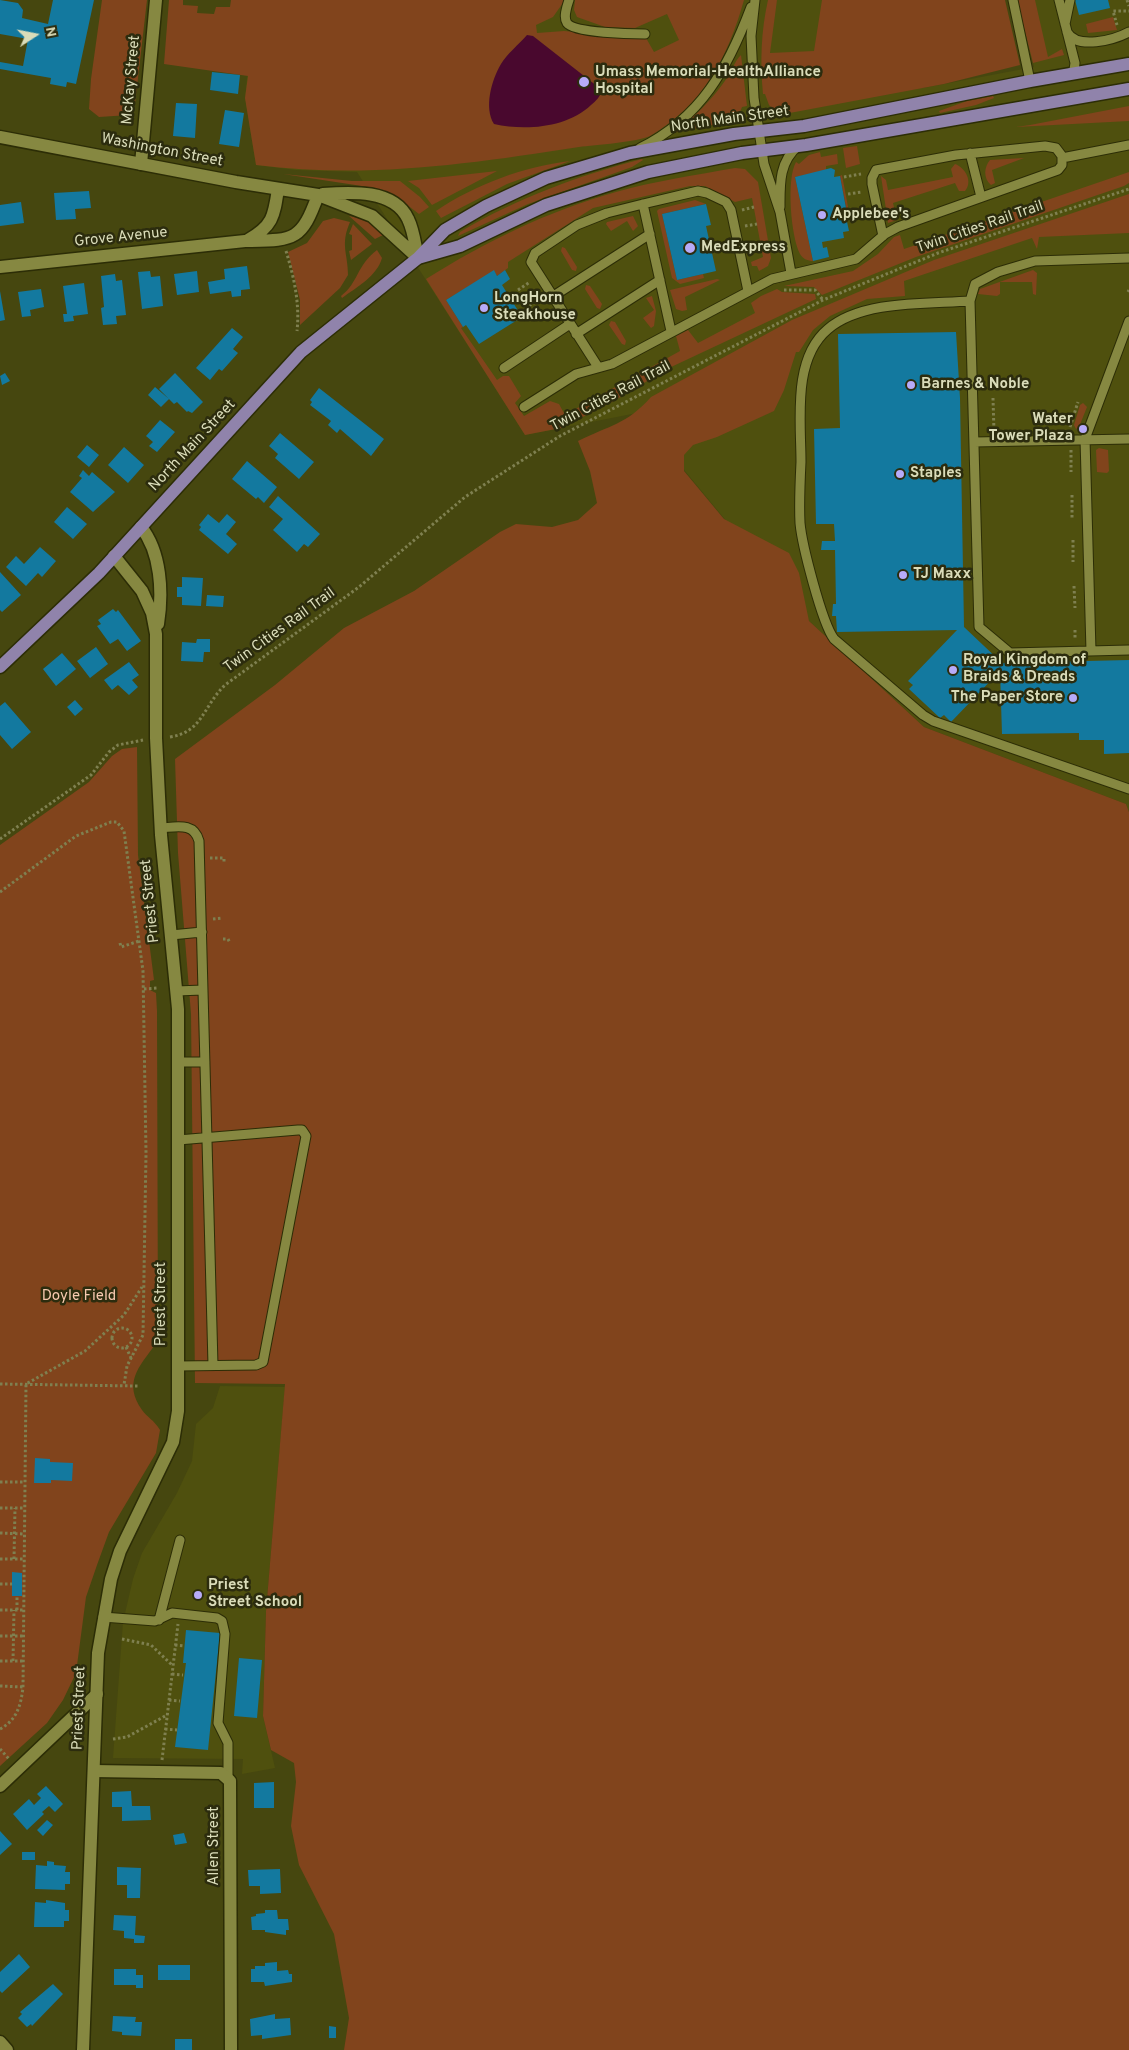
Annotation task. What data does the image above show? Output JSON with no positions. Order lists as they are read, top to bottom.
{
  "streets": {
    "main road": ["North Main Street"],
    "street": [
      "McKay Street",
      "Washington Street",
      "Grove Avenue",
      "Priest Street",
      "Allen Street"
    ],
    "path": ["Twin Cities Rail Trail"]
  },
  "crossings": [
    ["McKay Street", "Washington Street"],
    ["North Main Street", "Washington Street"],
    ["North Main Street", "Priest Street"],
    ["Washington Street", "Grove Avenue"]
  ],
  "parks": ["Doyle Field"],
  "places": [
    "Umass Memorial-HealthAlliance Hospital",
    "Applebee's",
    "MedExpress",
    "LongHorn Steakhouse",
    "Barnes & Noble",
    "Water Tower Plaza",
    "Staples",
    "TJ Maxx",
    "Royal Kingdom of Braids & Dreads",
    "The Paper Store",
    "Priest Street School"
  ],
  "north": "right"
}
